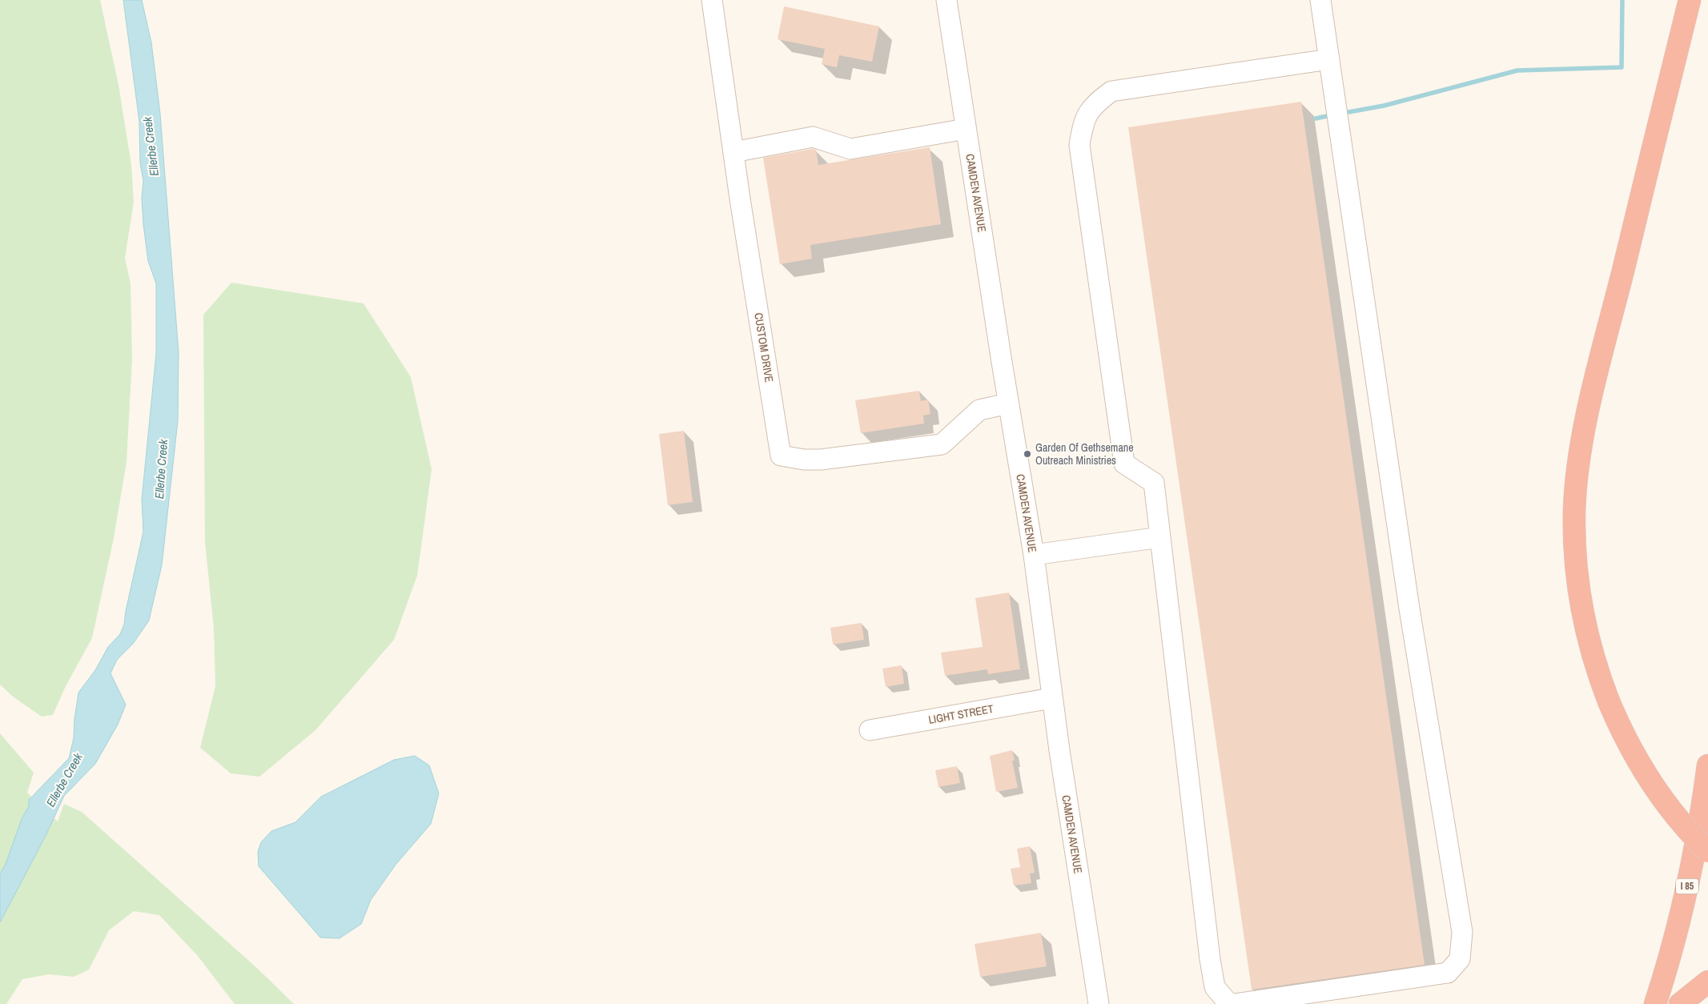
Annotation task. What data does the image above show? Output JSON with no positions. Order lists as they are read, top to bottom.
{
  "streets": {
    "highway": ["I 85"],
    "street": ["CAMDEN AVENUE", "CUSTOM DRIVE", "LIGHT STREET"]
  },
  "crossings": [
    ["CAMDEN AVENUE", "CUSTOM DRIVE"],
    ["CAMDEN AVENUE", "LIGHT STREET"]
  ],
  "water": ["Ellerbe Creek"],
  "places": ["Garden Of Gethsemane Outreach Ministries"]
}
